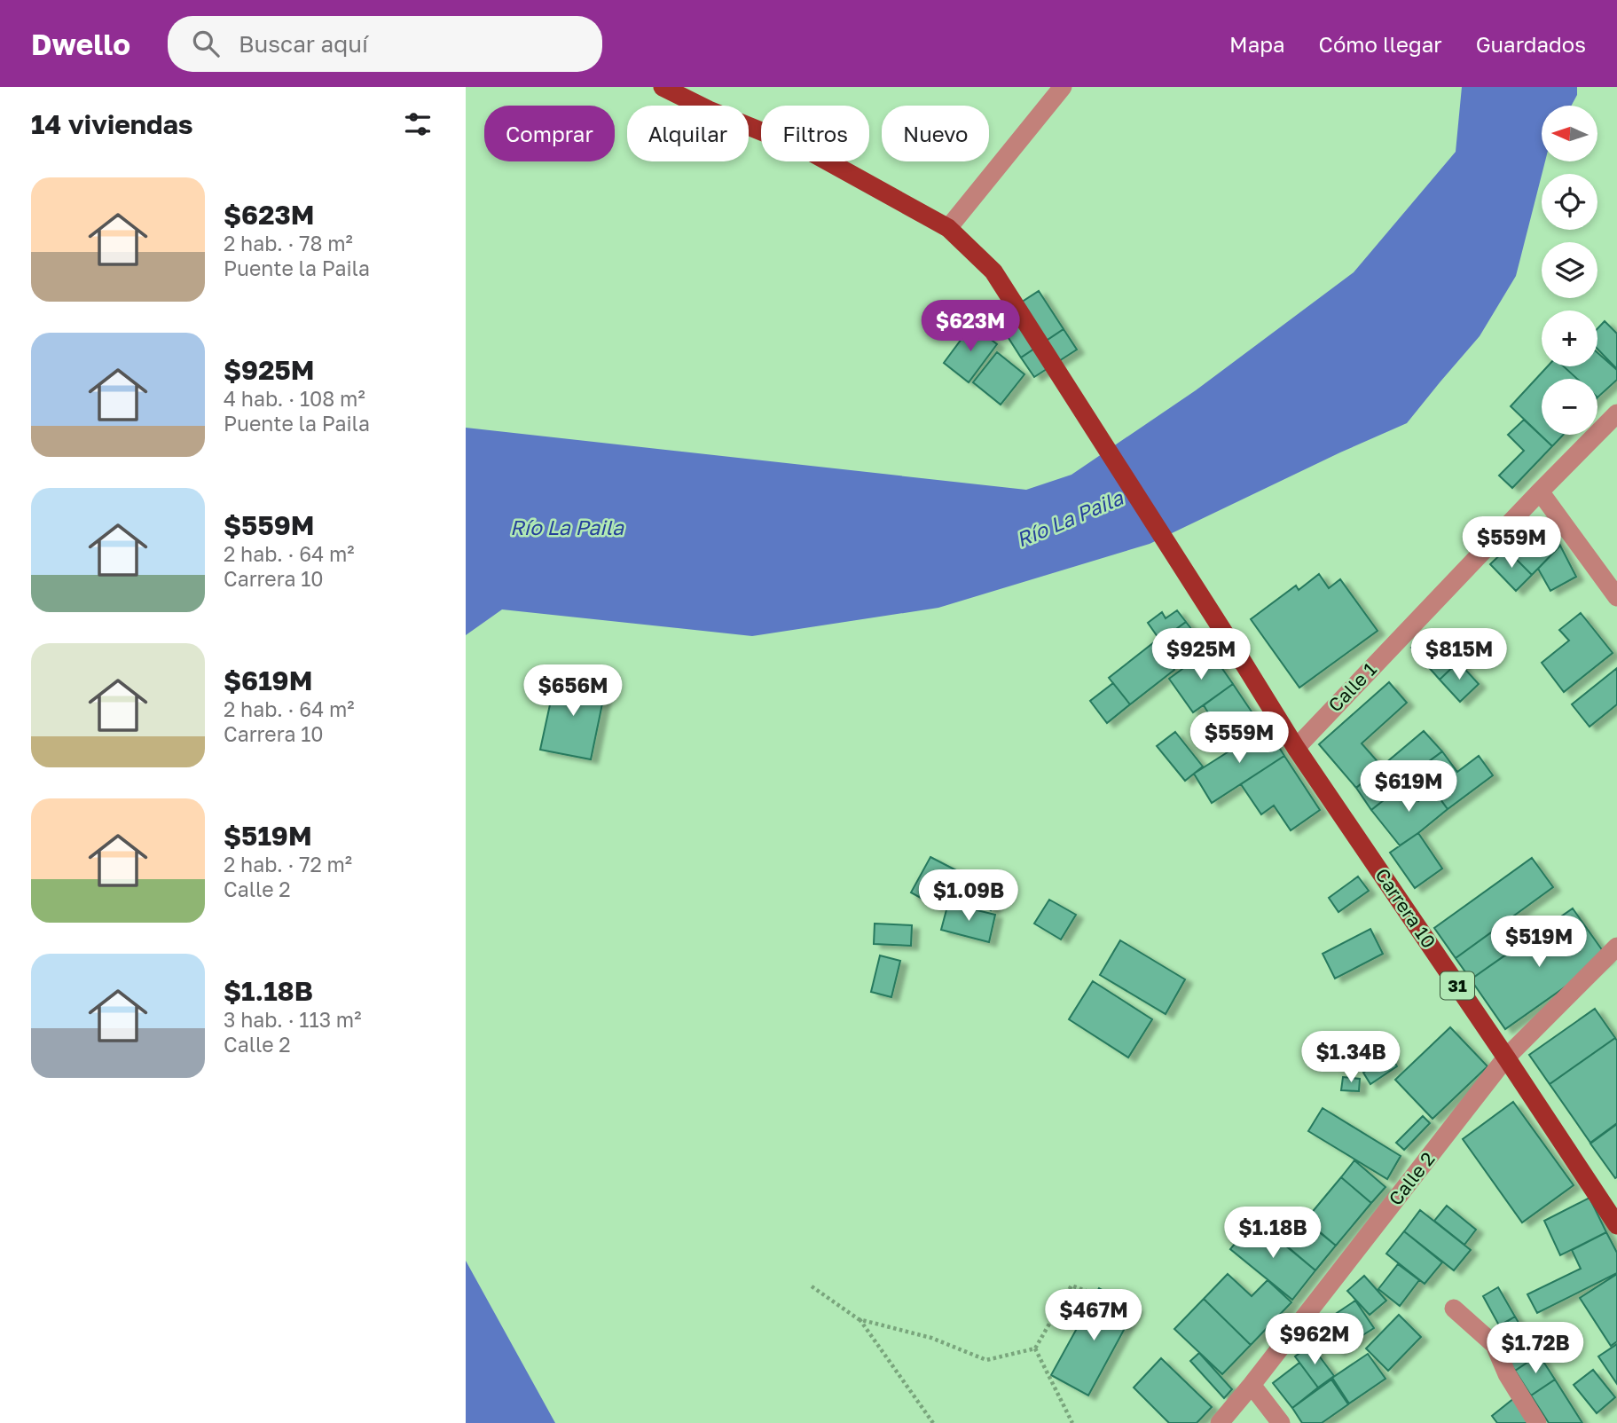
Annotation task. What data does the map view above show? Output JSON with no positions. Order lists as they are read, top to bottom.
{
  "streets": {
    "main road": ["Carrera 10", "31"],
    "street": ["Calle 1", "Calle 2"]
  },
  "crossings": [
    ["Calle 1", "Carrera 10"],
    ["Calle 1", "31"],
    ["Carrera 10", "31"],
    ["Carrera 10", "Calle 2"]
  ],
  "water": ["Río La Paila"],
  "north": "left",
  "page": {
    "header": "Dwello",
    "search": "Buscar aquí",
    "nav": ["Mapa", "Cómo llegar", "Guardados"],
    "heading": "14 viviendas",
    "map_buttons": ["+", "−"],
    "chip": [
      "Comprar",
      "Alquilar",
      "Filtros",
      "Nuevo"
    ],
    "list": [
      {
        "name": "$623M",
        "note": "2 hab. · 78 m² · Puente la Paila"
      },
      {
        "name": "$925M",
        "note": "4 hab. · 108 m² · Puente la Paila"
      },
      {
        "name": "$559M",
        "note": "2 hab. · 64 m² · Carrera 10"
      },
      {
        "name": "$619M",
        "note": "2 hab. · 64 m² · Carrera 10"
      },
      {
        "name": "$519M",
        "note": "2 hab. · 72 m² · Calle 2"
      },
      {
        "name": "$1.18B",
        "note": "3 hab. · 113 m² · Calle 2"
      }
    ],
    "price": [
      "$623M",
      "$559M",
      "$925M",
      "$815M",
      "$656M",
      "$559M",
      "$619M",
      "$1.09B",
      "$519M",
      "$1.34B",
      "$1.18B",
      "$467M",
      "$962M",
      "$1.72B"
    ]
  }
}
